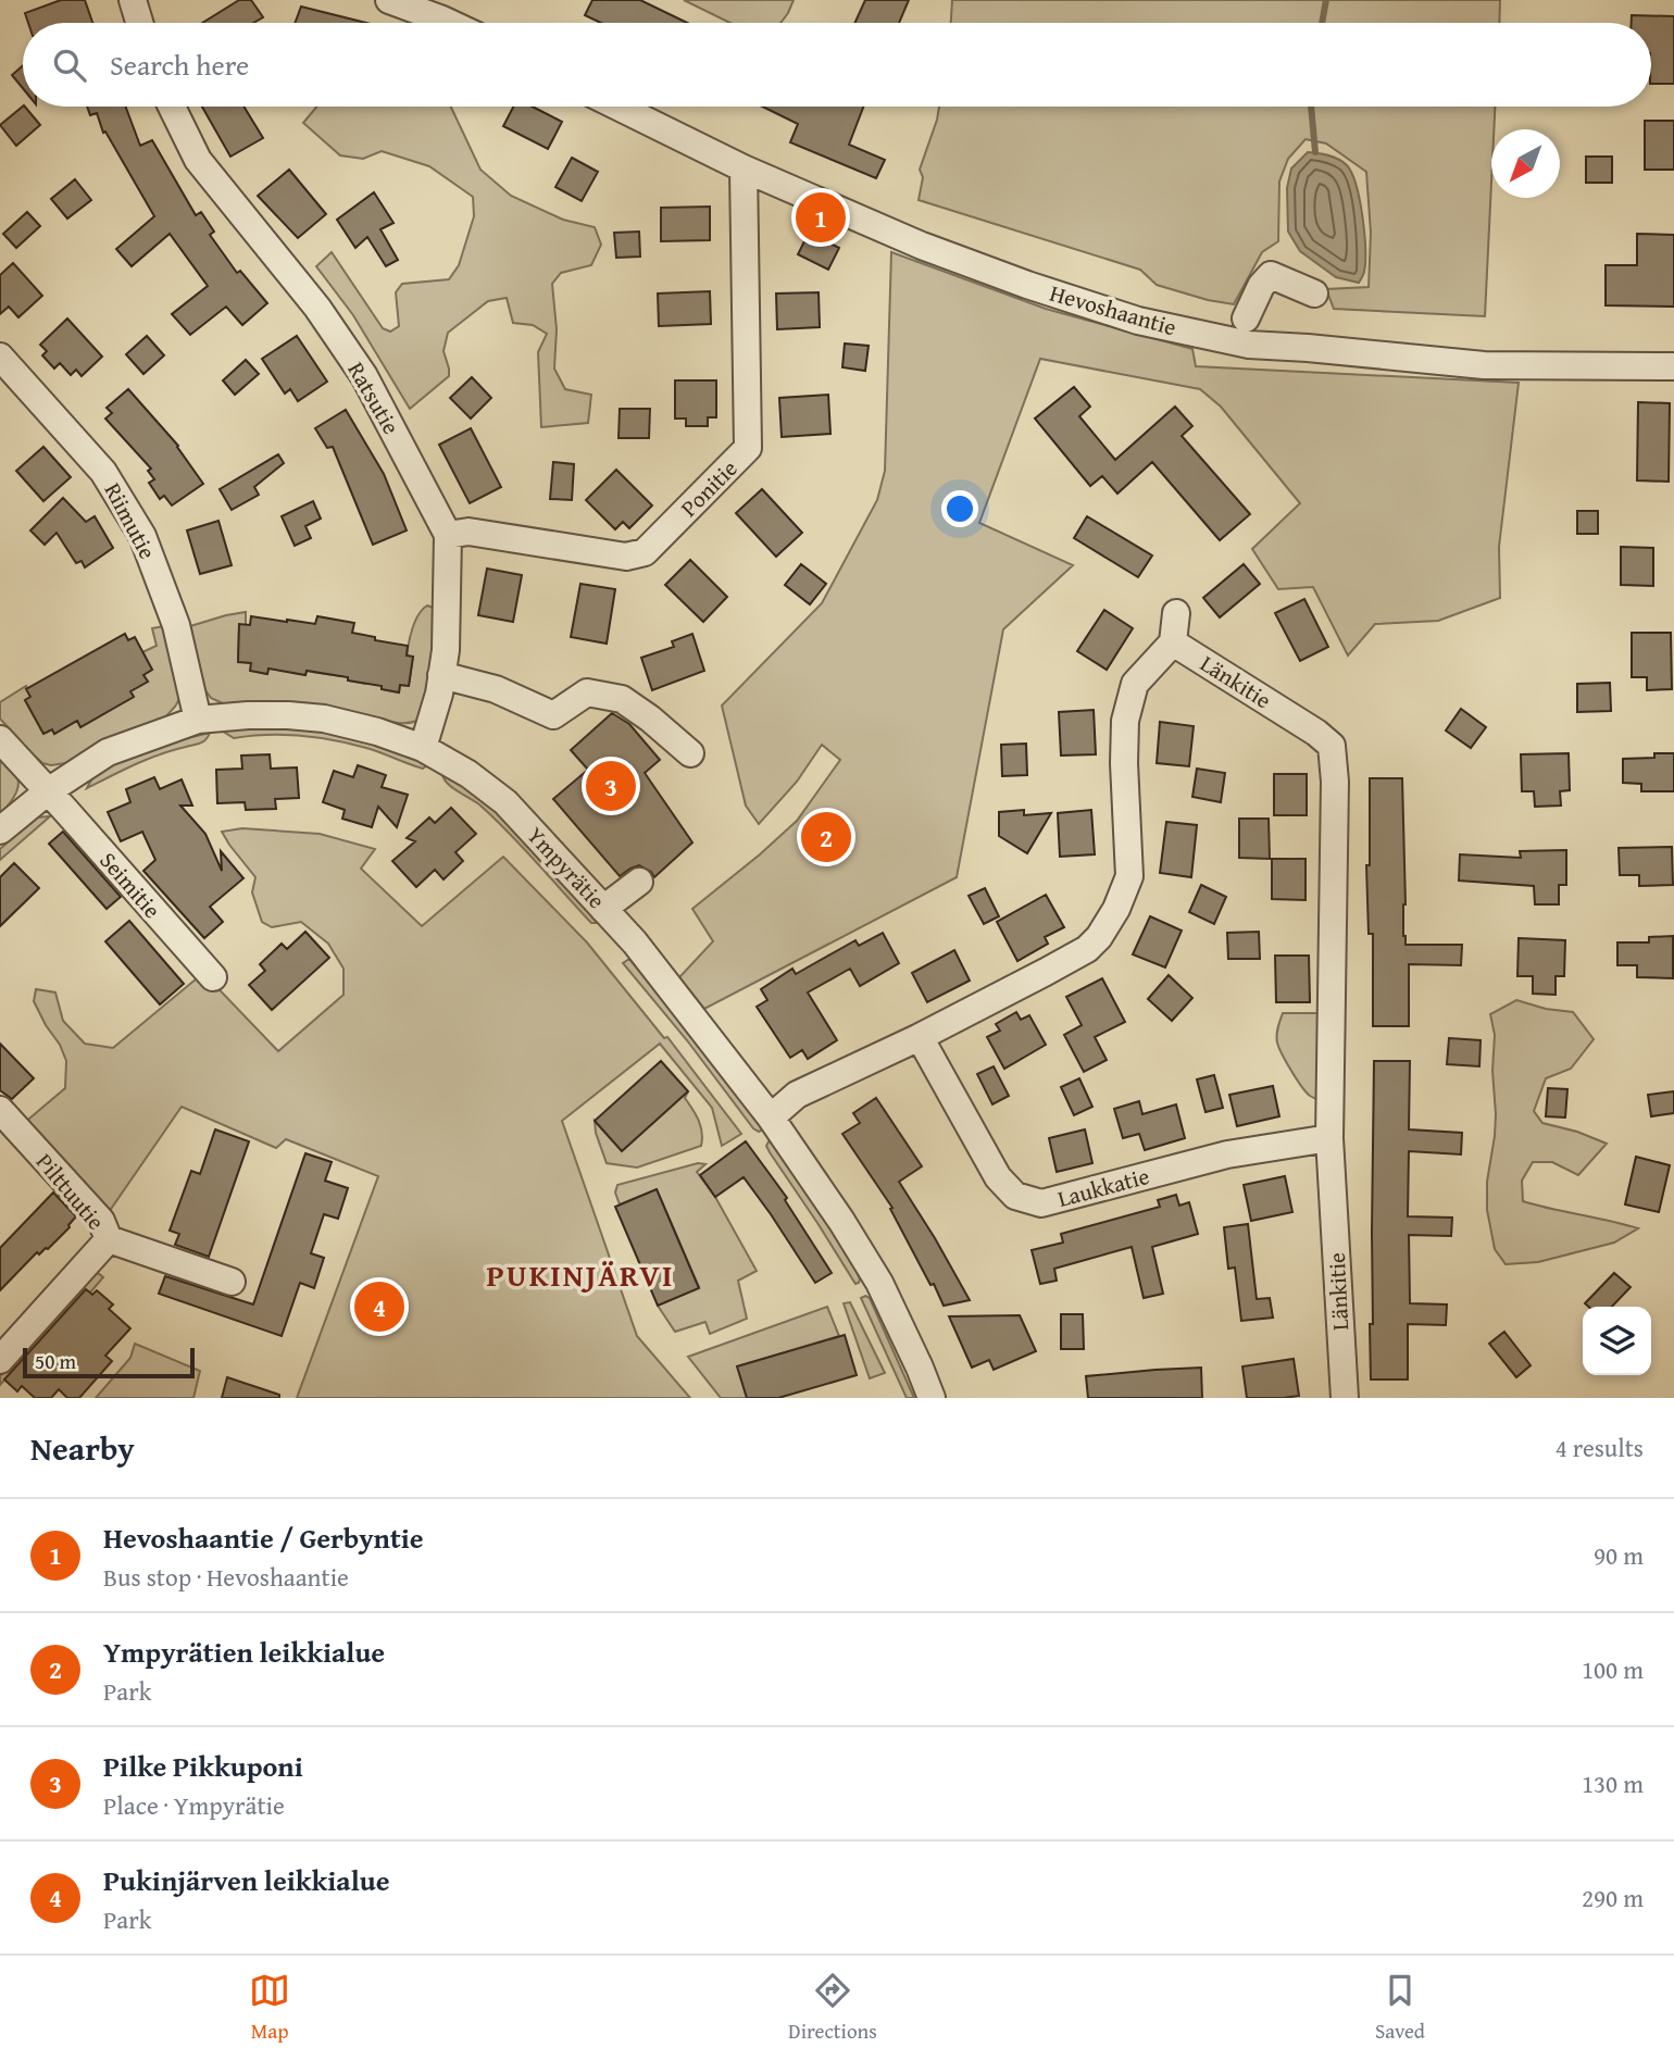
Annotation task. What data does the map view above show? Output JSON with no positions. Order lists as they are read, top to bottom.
{
  "streets": {
    "street": [
      "Hevoshaantie",
      "Ratsutie",
      "Ponitie",
      "Riimutie",
      "Länkitie",
      "Ympyrätie",
      "Seimitie",
      "Laukkatie",
      "Pilttuutie"
    ]
  },
  "crossings": [
    ["Hevoshaantie", "Ponitie"],
    ["Ratsutie", "Ponitie"],
    ["Ratsutie", "Ympyrätie"],
    ["Riimutie", "Ympyrätie"],
    ["Länkitie", "Laukkatie"],
    ["Ympyrätie", "Seimitie"]
  ],
  "districts": ["PUKINJÄRVI"],
  "scale_bar": "50 m",
  "north": "bottom left",
  "page": {
    "search": "Search here",
    "pins": [
      "1",
      "3",
      "2",
      "4"
    ],
    "scale": "50 m",
    "heading": ["Nearby", "4 results"],
    "list": [
      {
        "mark": "1",
        "name": "Hevoshaantie / Gerbyntie",
        "note": "Bus stop · Hevoshaantie",
        "value": "90 m"
      },
      {
        "mark": "2",
        "name": "Ympyrätien leikkialue",
        "note": "Park",
        "value": "100 m"
      },
      {
        "mark": "3",
        "name": "Pilke Pikkuponi",
        "note": "Place · Ympyrätie",
        "value": "130 m"
      },
      {
        "mark": "4",
        "name": "Pukinjärven leikkialue",
        "note": "Park",
        "value": "290 m"
      }
    ],
    "nav": ["Map", "Directions", "Saved"]
  }
}
